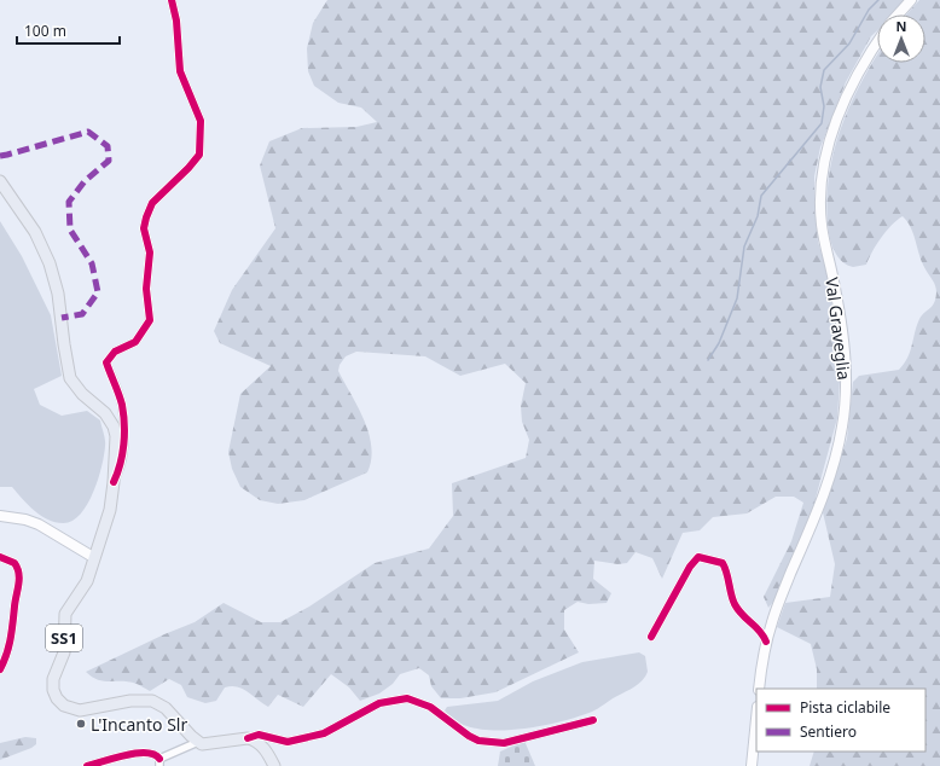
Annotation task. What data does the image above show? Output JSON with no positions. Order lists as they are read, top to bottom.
{
  "streets": {
    "main road": ["Val Graveglia", "SS1"]
  },
  "places": ["L'Incanto Slr"],
  "legend": ["Pista ciclabile", "Sentiero"],
  "scale_bar": "100 m",
  "north": "top"
}
